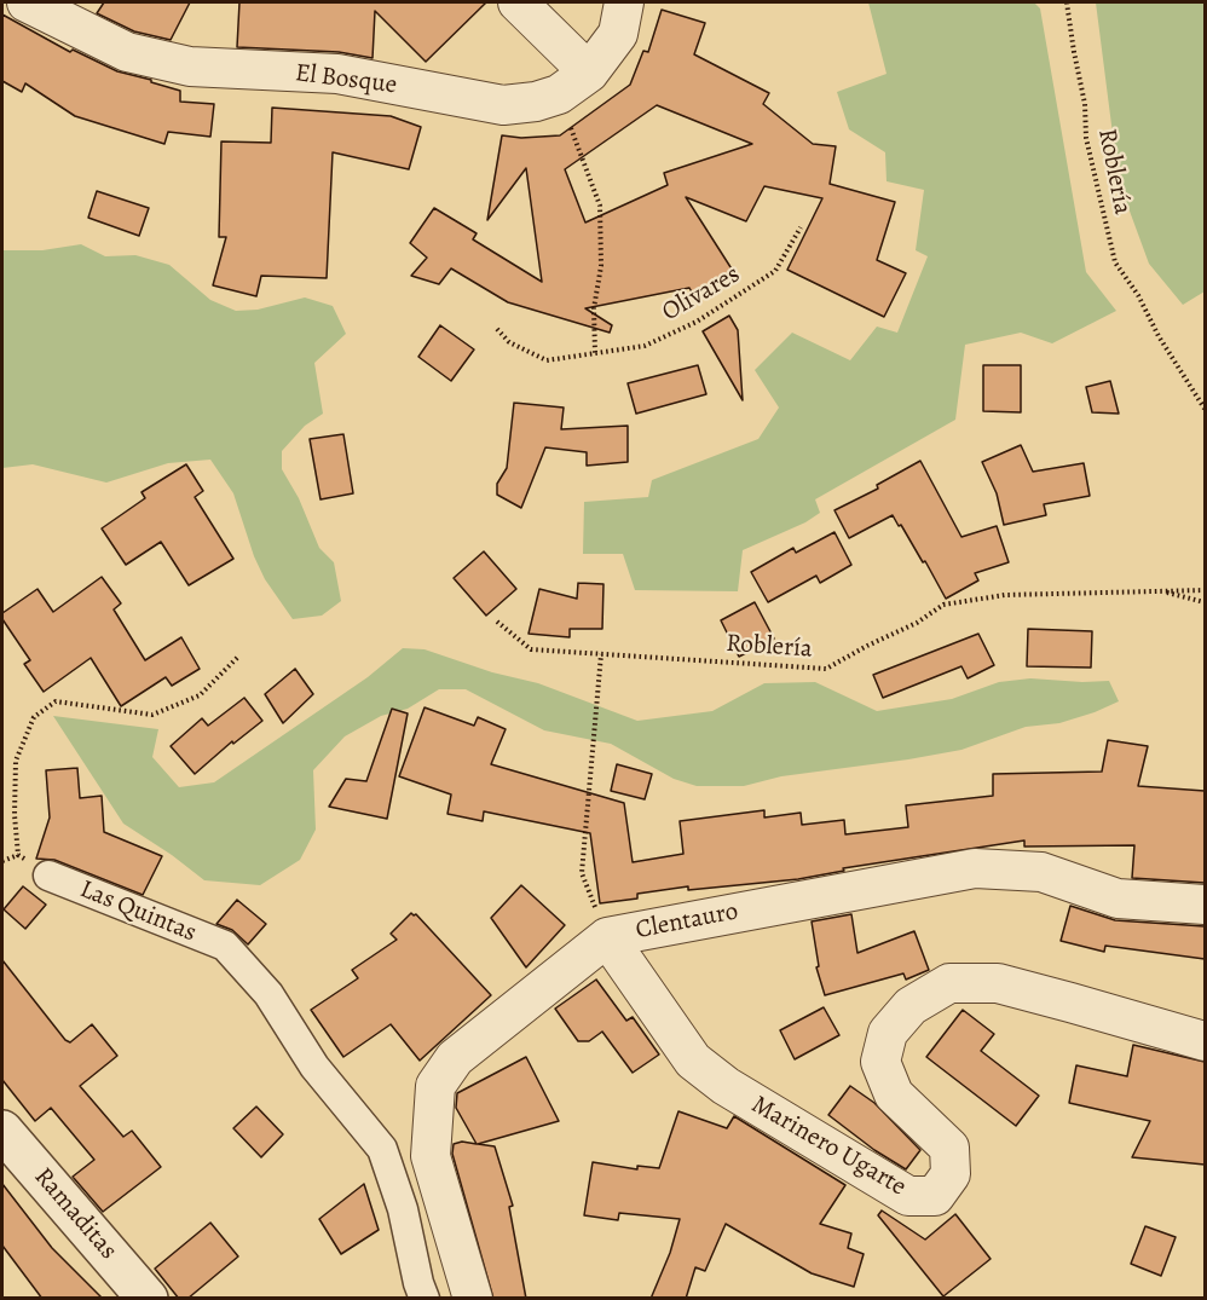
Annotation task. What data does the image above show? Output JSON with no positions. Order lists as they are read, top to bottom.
{
  "streets": {
    "street": [
      "El Bosque",
      "Las Quintas",
      "Clentauro",
      "Marinero Ugarte",
      "Ramaditas"
    ],
    "path": ["Roblería", "Olivares"]
  },
  "crossings": [
    ["Clentauro", "Marinero Ugarte"]
  ]
}
